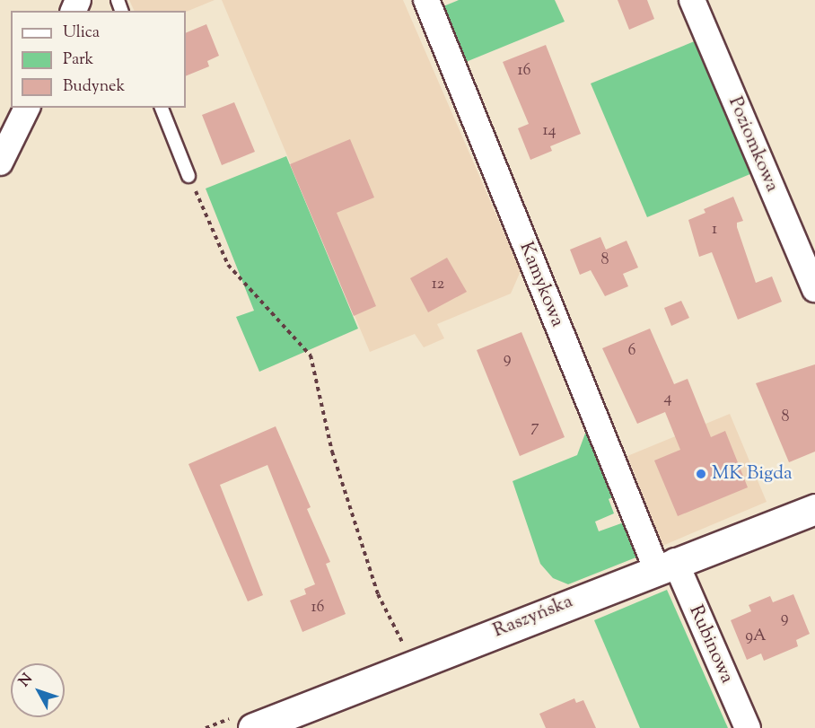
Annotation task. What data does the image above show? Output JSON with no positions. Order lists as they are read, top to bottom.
{
  "streets": {
    "street": [
      "Poziomkowa",
      "Kamykowa",
      "Raszyńska",
      "Rubinowa"
    ]
  },
  "crossings": [
    ["Kamykowa", "Raszyńska"],
    ["Kamykowa", "Rubinowa"],
    ["Raszyńska", "Rubinowa"]
  ],
  "places": ["MK Bigda"],
  "house_numbers": [
    "16",
    "14",
    "1",
    "8",
    "12",
    "6",
    "9",
    "4",
    "8",
    "7",
    "16",
    "9",
    "9A"
  ],
  "legend": ["Ulica", "Park", "Budynek"],
  "north": "top left"
}
